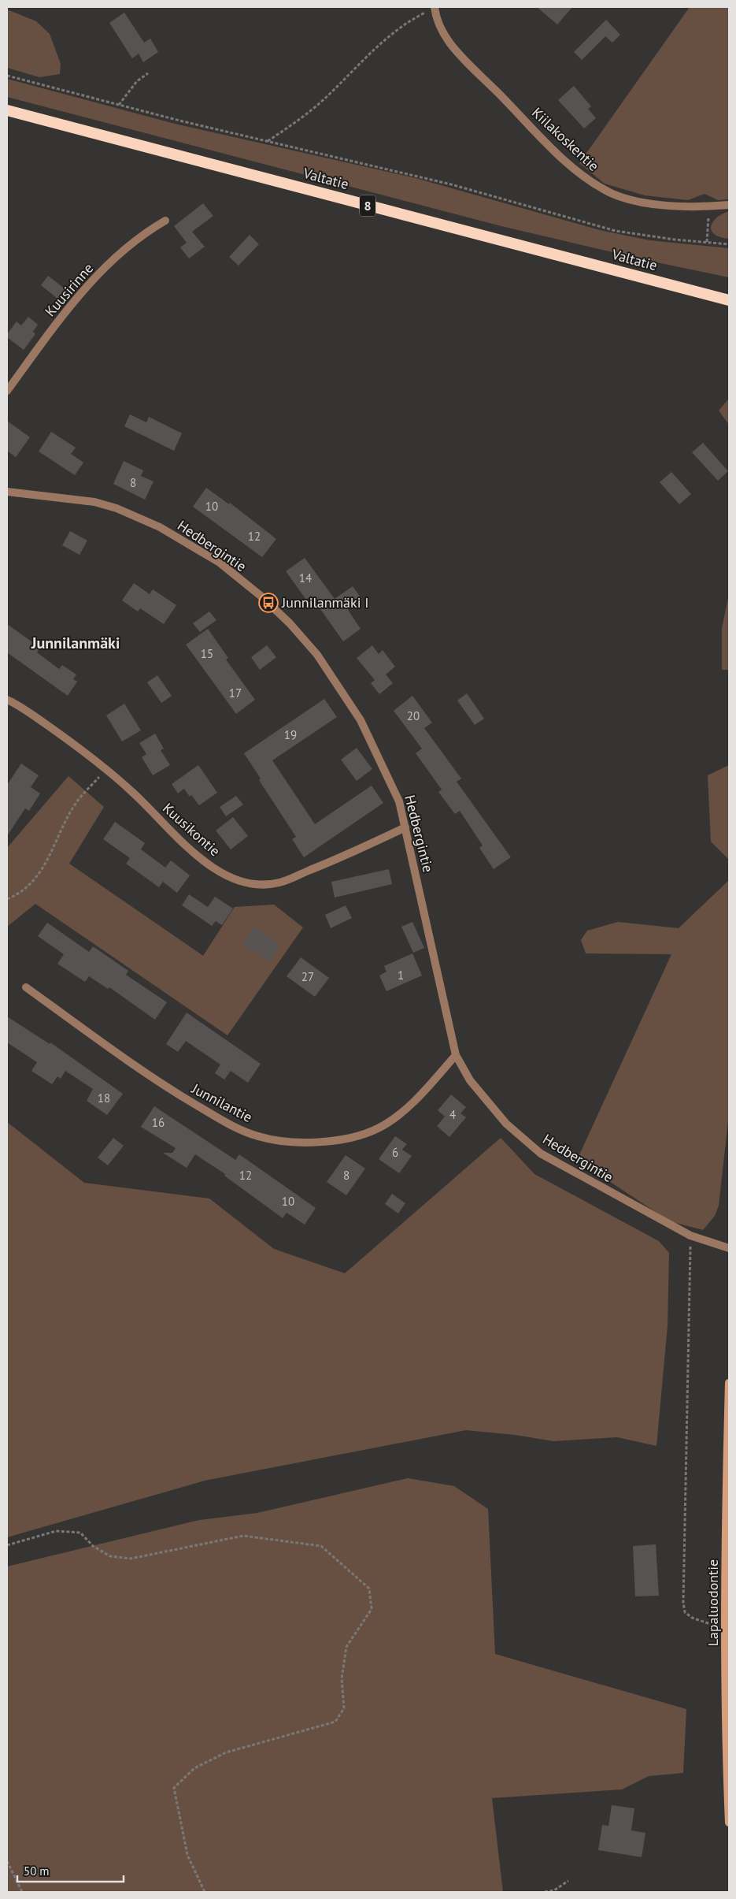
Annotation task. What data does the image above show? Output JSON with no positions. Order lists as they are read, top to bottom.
{
  "streets": {
    "highway": ["Valtatie", "8"],
    "main road": ["Lapaluodontie"],
    "street": [
      "Kiilakoskentie",
      "Kuusirinne",
      "Hedbergintie",
      "Kuusikontie",
      "Junnilantie"
    ]
  },
  "crossings": [
    ["Hedbergintie", "Kuusikontie"],
    ["Hedbergintie", "Junnilantie"]
  ],
  "districts": ["Junnilanmäki"],
  "places": {
    "bus stop": ["Junnilanmäki I"]
  },
  "house_numbers": [
    "8",
    "10",
    "12",
    "14",
    "15",
    "17",
    "20",
    "19",
    "1",
    "27",
    "18",
    "4",
    "16",
    "6",
    "12",
    "8",
    "10"
  ],
  "scale_bar": "50 m"
}
